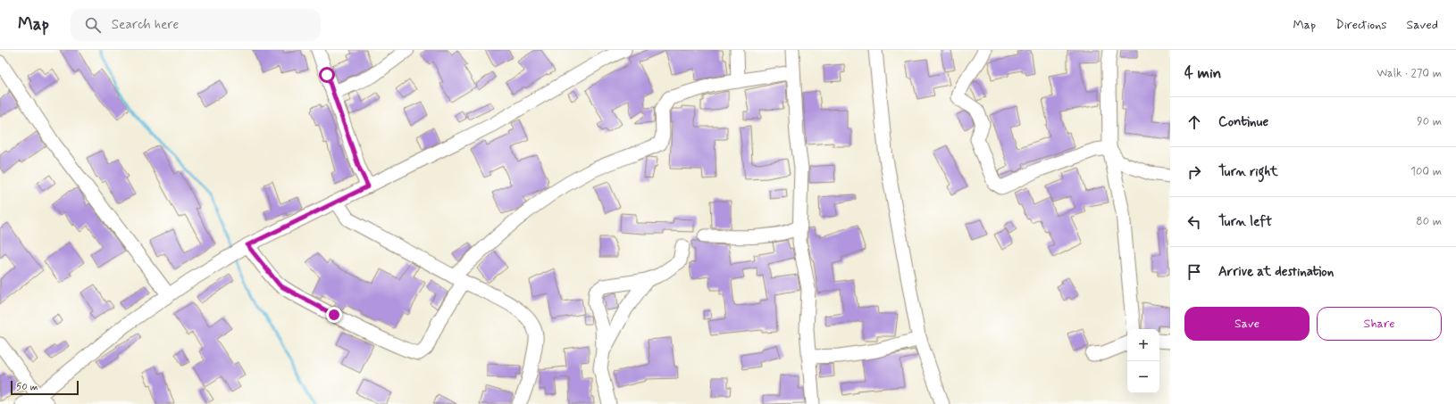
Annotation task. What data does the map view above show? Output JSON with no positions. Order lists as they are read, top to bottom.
{
  "scale_bar": "50 m",
  "page": {
    "header": "Map",
    "search": "Search here",
    "nav": ["Map", "Directions", "Saved"],
    "heading": ["4 min", "Walk · 270 m"],
    "list": [
      ["Continue", "90 m"],
      ["Turn right", "100 m"],
      ["Turn left", "80 m"],
      "Arrive at destination"
    ],
    "buttons": ["Save", "Share"],
    "map_buttons": ["+", "−"],
    "scale": "50 m"
  }
}
